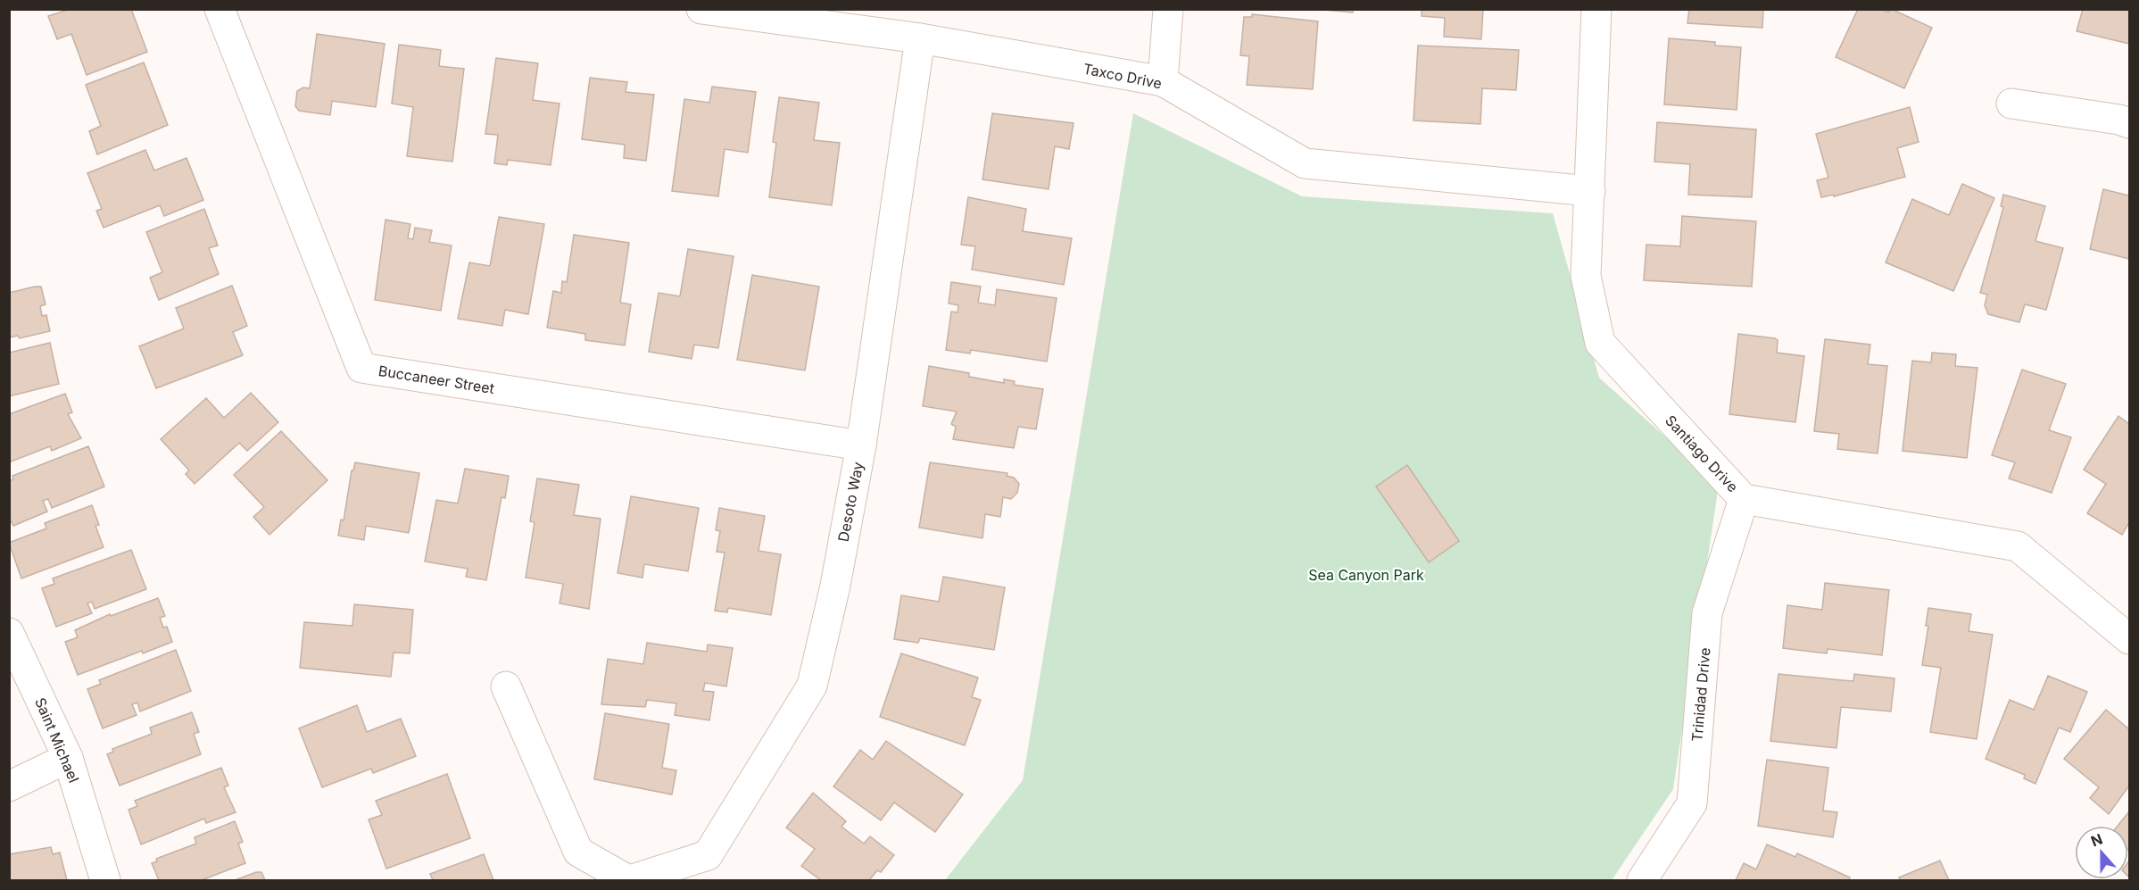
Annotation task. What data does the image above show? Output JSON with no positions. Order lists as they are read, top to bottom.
{
  "streets": {
    "street": [
      "Taxco Drive",
      "Buccaneer Street",
      "Santiago Drive",
      "Desoto Way",
      "Trinidad Drive",
      "Saint Michael"
    ]
  },
  "crossings": [
    ["Taxco Drive", "Santiago Drive"],
    ["Taxco Drive", "Desoto Way"],
    ["Buccaneer Street", "Desoto Way"],
    ["Santiago Drive", "Trinidad Drive"]
  ],
  "parks": ["Sea Canyon Park"],
  "north": "top"
}
